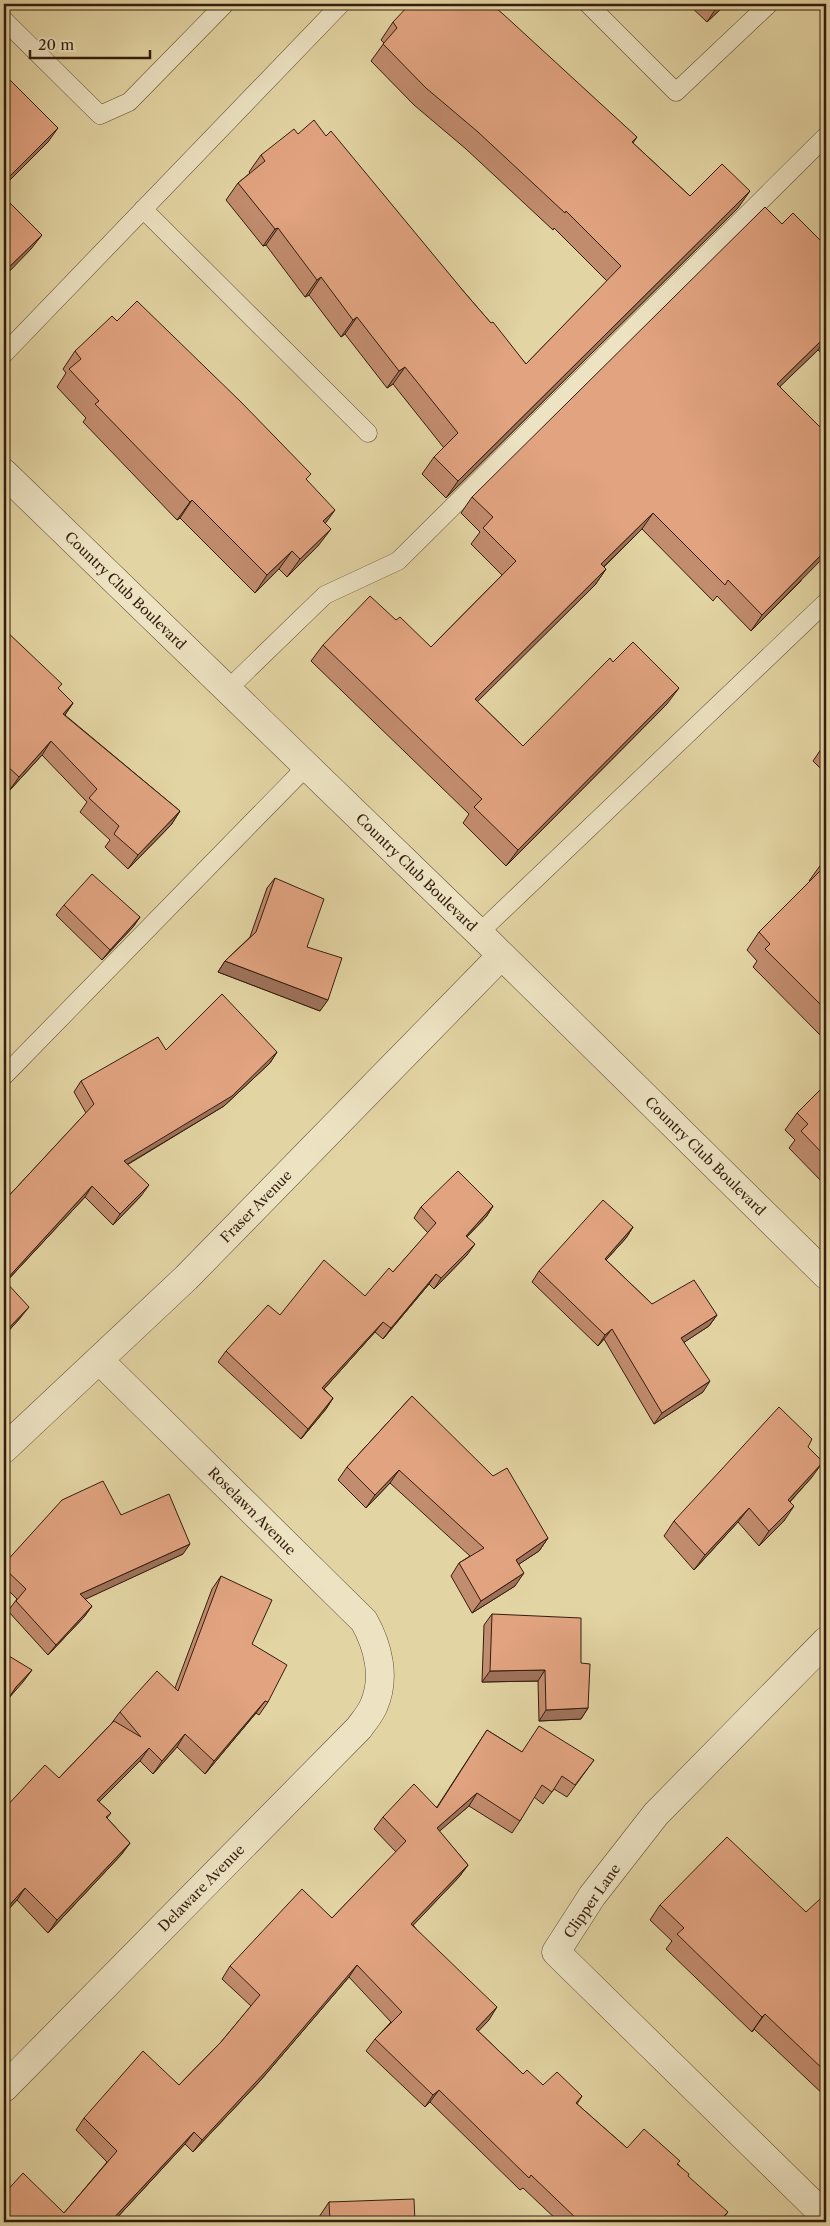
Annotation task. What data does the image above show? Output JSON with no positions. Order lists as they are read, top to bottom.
{
  "streets": {
    "street": [
      "Country Club Boulevard",
      "Fraser Avenue",
      "Roselawn Avenue",
      "Delaware Avenue",
      "Clipper Lane"
    ]
  },
  "crossings": [
    ["Country Club Boulevard", "Fraser Avenue"],
    ["Fraser Avenue", "Roselawn Avenue"],
    ["Roselawn Avenue", "Delaware Avenue"]
  ],
  "scale_bar": "20 m"
}
